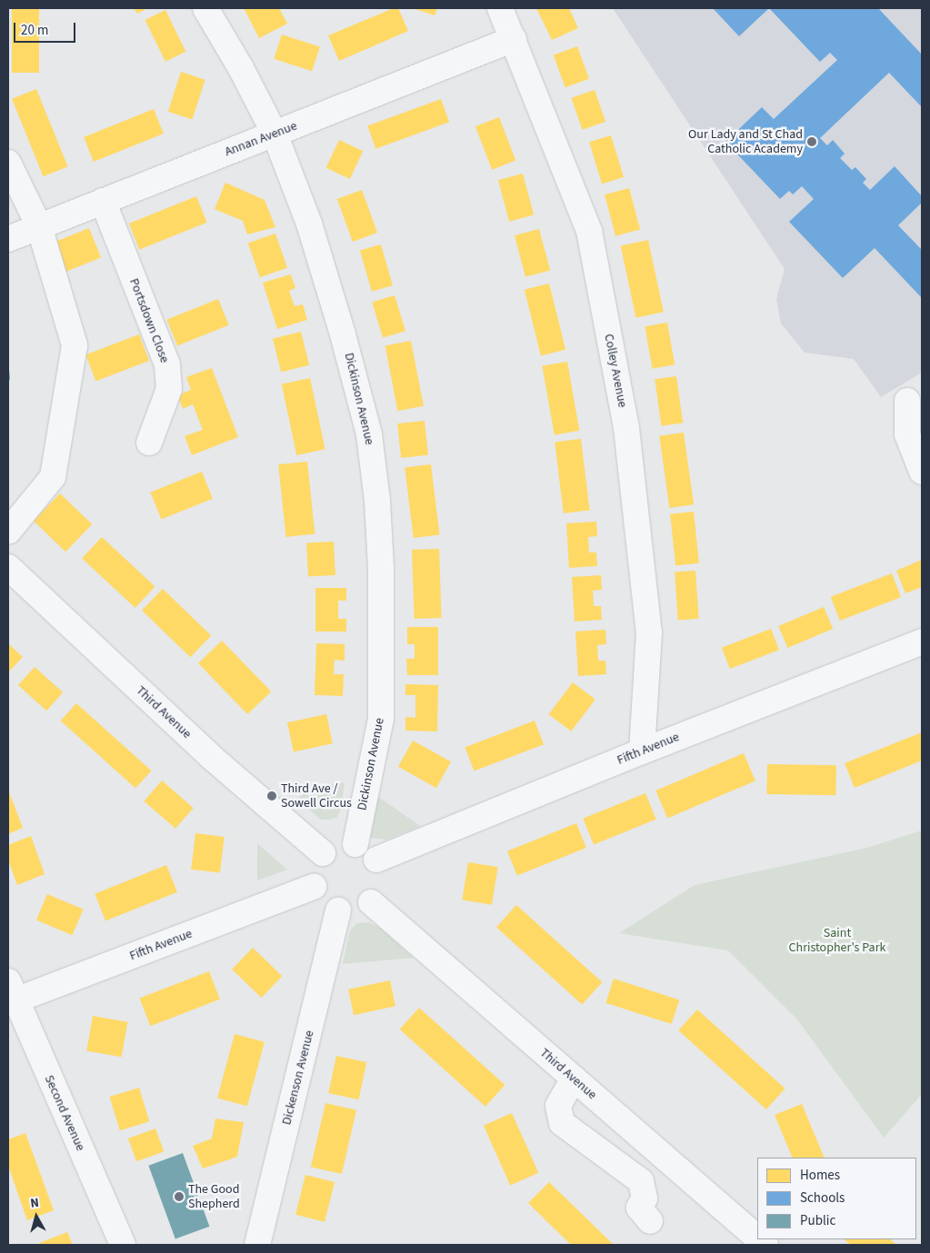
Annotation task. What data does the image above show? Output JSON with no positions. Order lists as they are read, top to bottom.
{
  "streets": {
    "street": [
      "Annan Avenue",
      "Portsdown Close",
      "Colley Avenue",
      "Dickinson Avenue",
      "Third Avenue",
      "Fifth Avenue",
      "Dickenson Avenue",
      "Second Avenue"
    ]
  },
  "crossings": [
    ["Annan Avenue", "Portsdown Close"],
    ["Annan Avenue", "Colley Avenue"],
    ["Annan Avenue", "Dickinson Avenue"],
    ["Colley Avenue", "Fifth Avenue"],
    ["Dickinson Avenue", "Third Avenue"],
    ["Dickinson Avenue", "Fifth Avenue"],
    ["Dickinson Avenue", "Dickenson Avenue"],
    ["Third Avenue", "Fifth Avenue"],
    ["Third Avenue", "Dickenson Avenue"],
    ["Fifth Avenue", "Dickenson Avenue"],
    ["Fifth Avenue", "Second Avenue"]
  ],
  "parks": ["Saint Christopher's Park"],
  "places": ["Our Lady and St Chad Catholic Academy", "Third Ave / Sowell Circus", "The Good Shepherd"],
  "legend": ["Homes", "Schools", "Public"],
  "scale_bar": "20 m",
  "north": "top"
}
